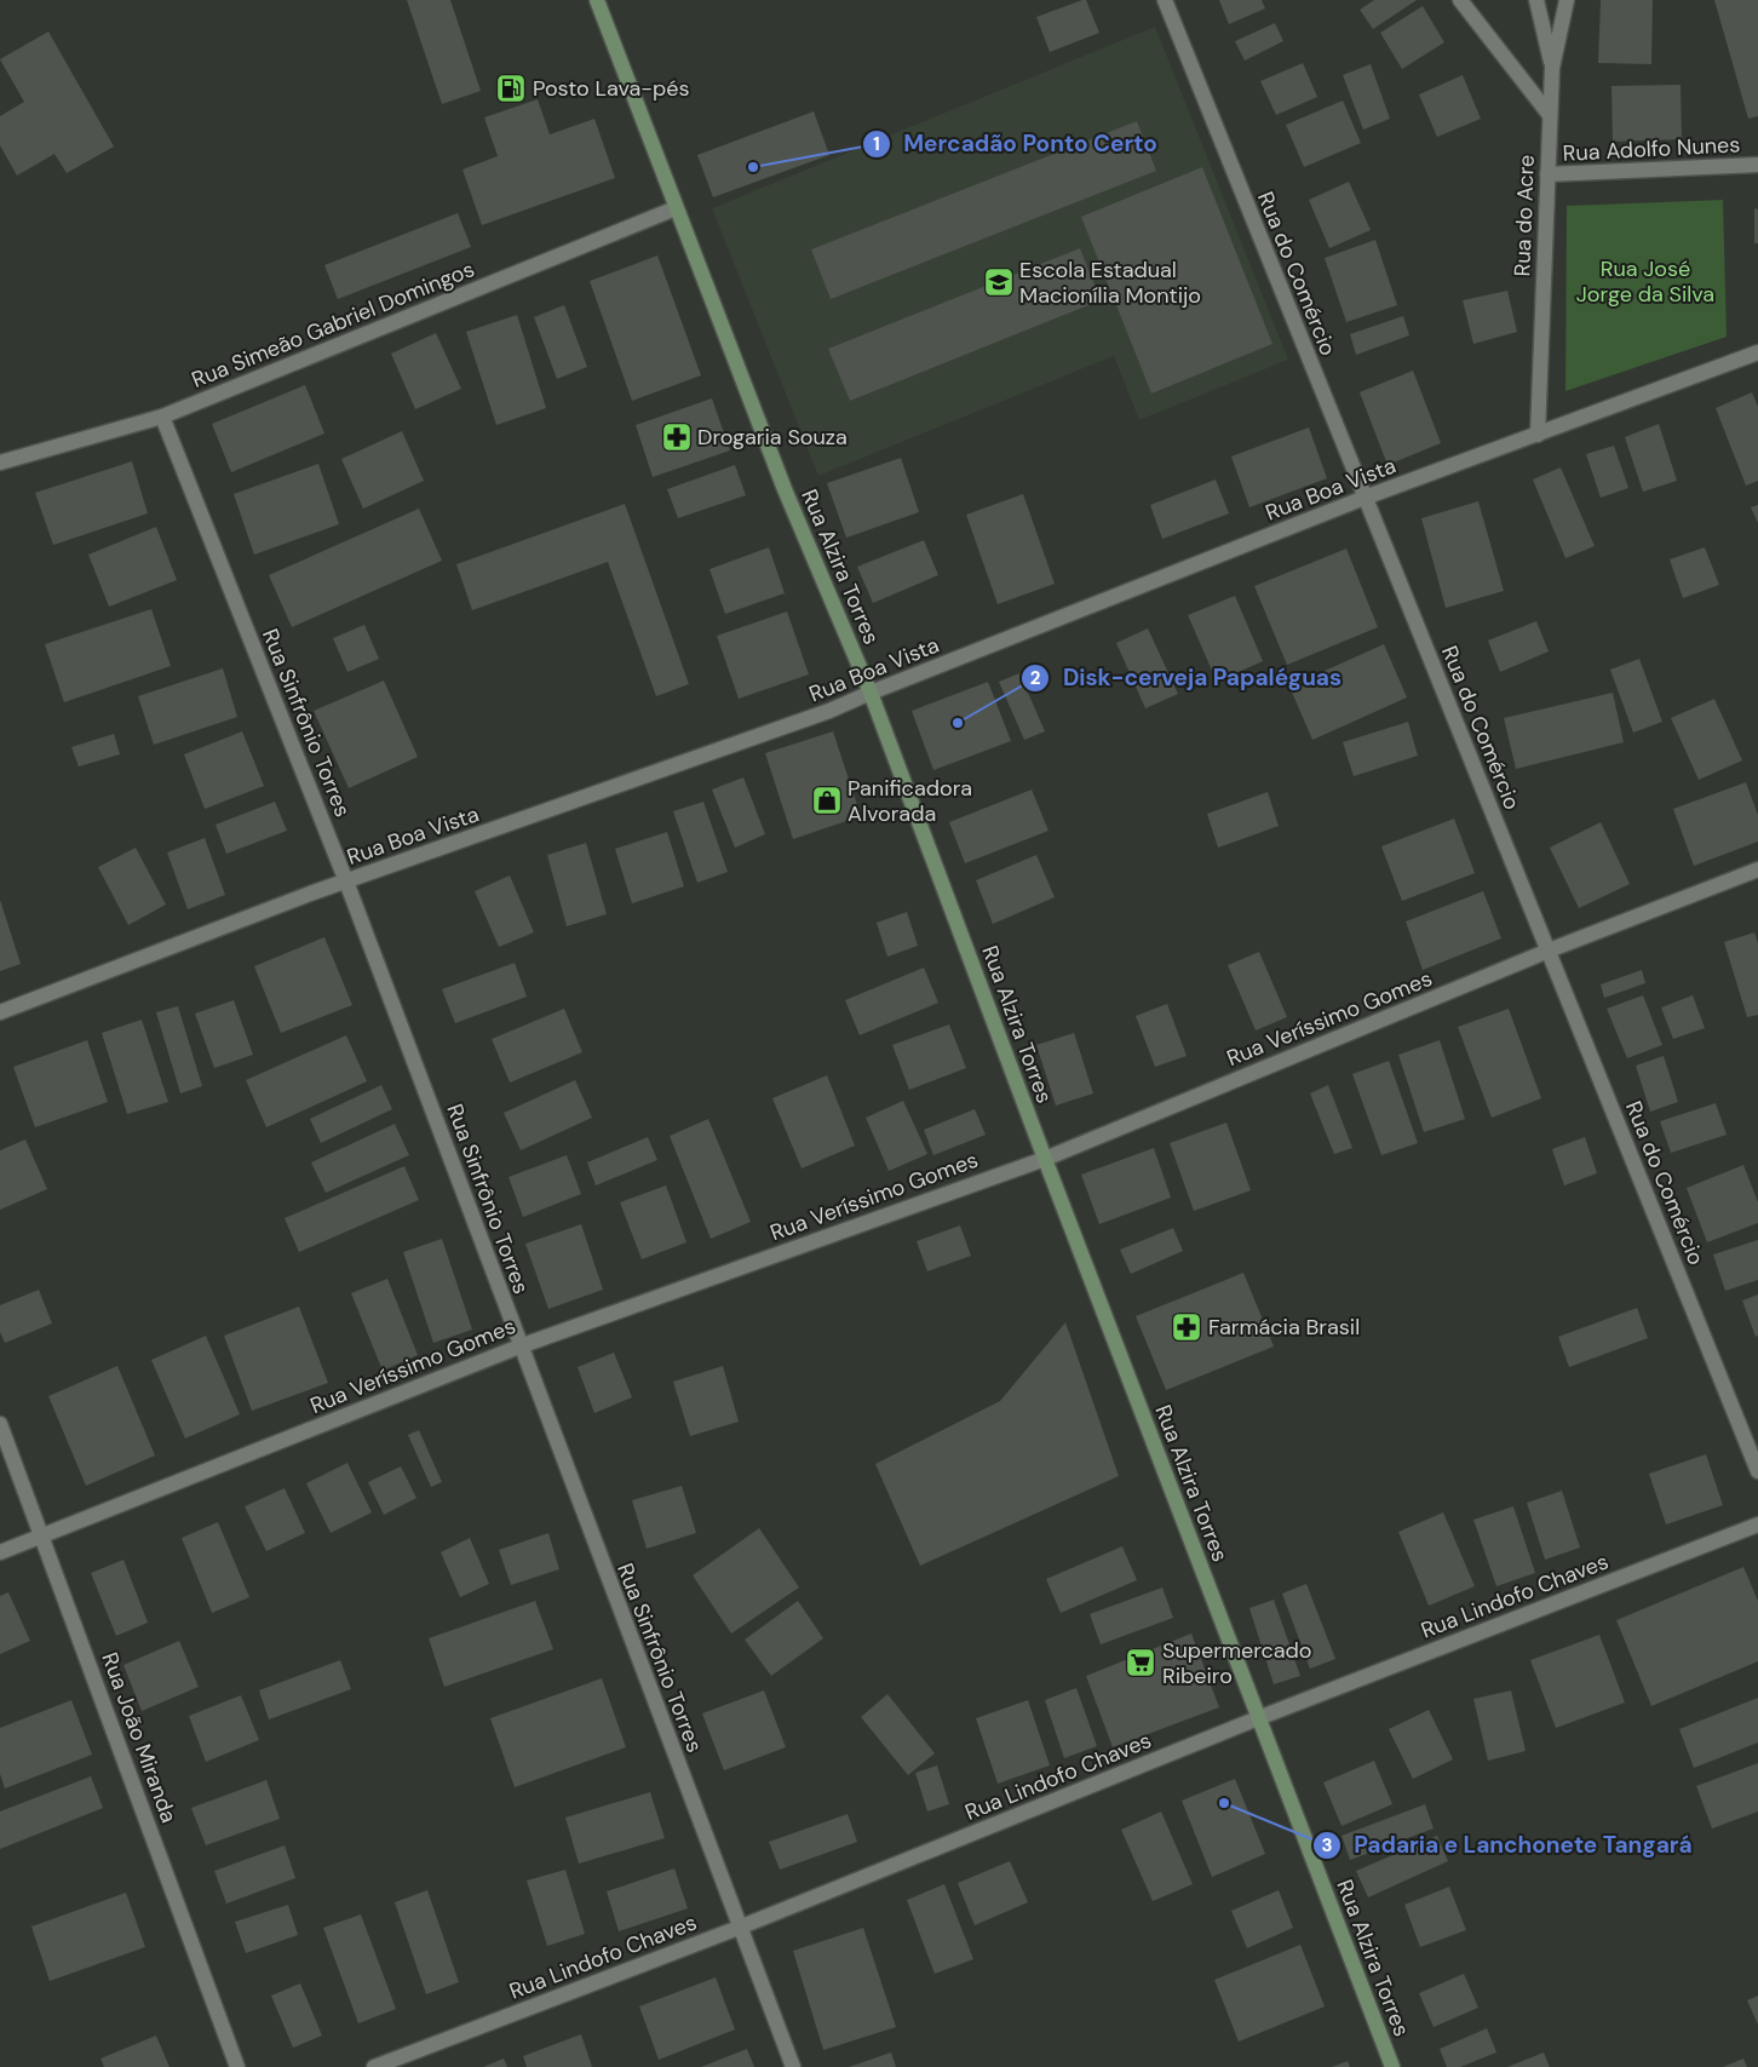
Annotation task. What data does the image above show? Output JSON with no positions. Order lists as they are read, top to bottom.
{
  "streets": {
    "main road": ["Rua Alzira Torres"],
    "street": [
      "Rua Adolfo Nunes",
      "Rua do Acre",
      "Rua do Comércio",
      "Rua Simeão Gabriel Domingos",
      "Rua Boa Vista",
      "Rua Sinfrônio Torres",
      "Rua Veríssimo Gomes",
      "Rua Lindofo Chaves",
      "Rua João Miranda"
    ]
  },
  "crossings": [
    ["Rua Adolfo Nunes", "Rua do Acre"],
    ["Rua do Acre", "Rua Boa Vista"],
    ["Rua do Comércio", "Rua Boa Vista"],
    ["Rua do Comércio", "Rua Veríssimo Gomes"],
    ["Rua Simeão Gabriel Domingos", "Rua Alzira Torres"],
    ["Rua Simeão Gabriel Domingos", "Rua Sinfrônio Torres"],
    ["Rua Boa Vista", "Rua Alzira Torres"],
    ["Rua Boa Vista", "Rua Sinfrônio Torres"],
    ["Rua Alzira Torres", "Rua Veríssimo Gomes"],
    ["Rua Alzira Torres", "Rua Lindofo Chaves"],
    ["Rua Sinfrônio Torres", "Rua Veríssimo Gomes"],
    ["Rua Sinfrônio Torres", "Rua Lindofo Chaves"],
    ["Rua Veríssimo Gomes", "Rua João Miranda"]
  ],
  "parks": ["Rua José Jorge da Silva"],
  "places": {
    "fuel station": ["Posto Lava-pés"],
    "other": ["Mercadão Ponto Certo", "Disk-cerveja Papaléguas", "Padaria e Lanchonete Tangará"],
    "school or university": ["Escola Estadual Macionília Montijo"],
    "pharmacy": ["Drogaria Souza", "Farmácia Brasil"],
    "shop": ["Panificadora Alvorada"],
    "supermarket": ["Supermercado Ribeiro"]
  }
}
